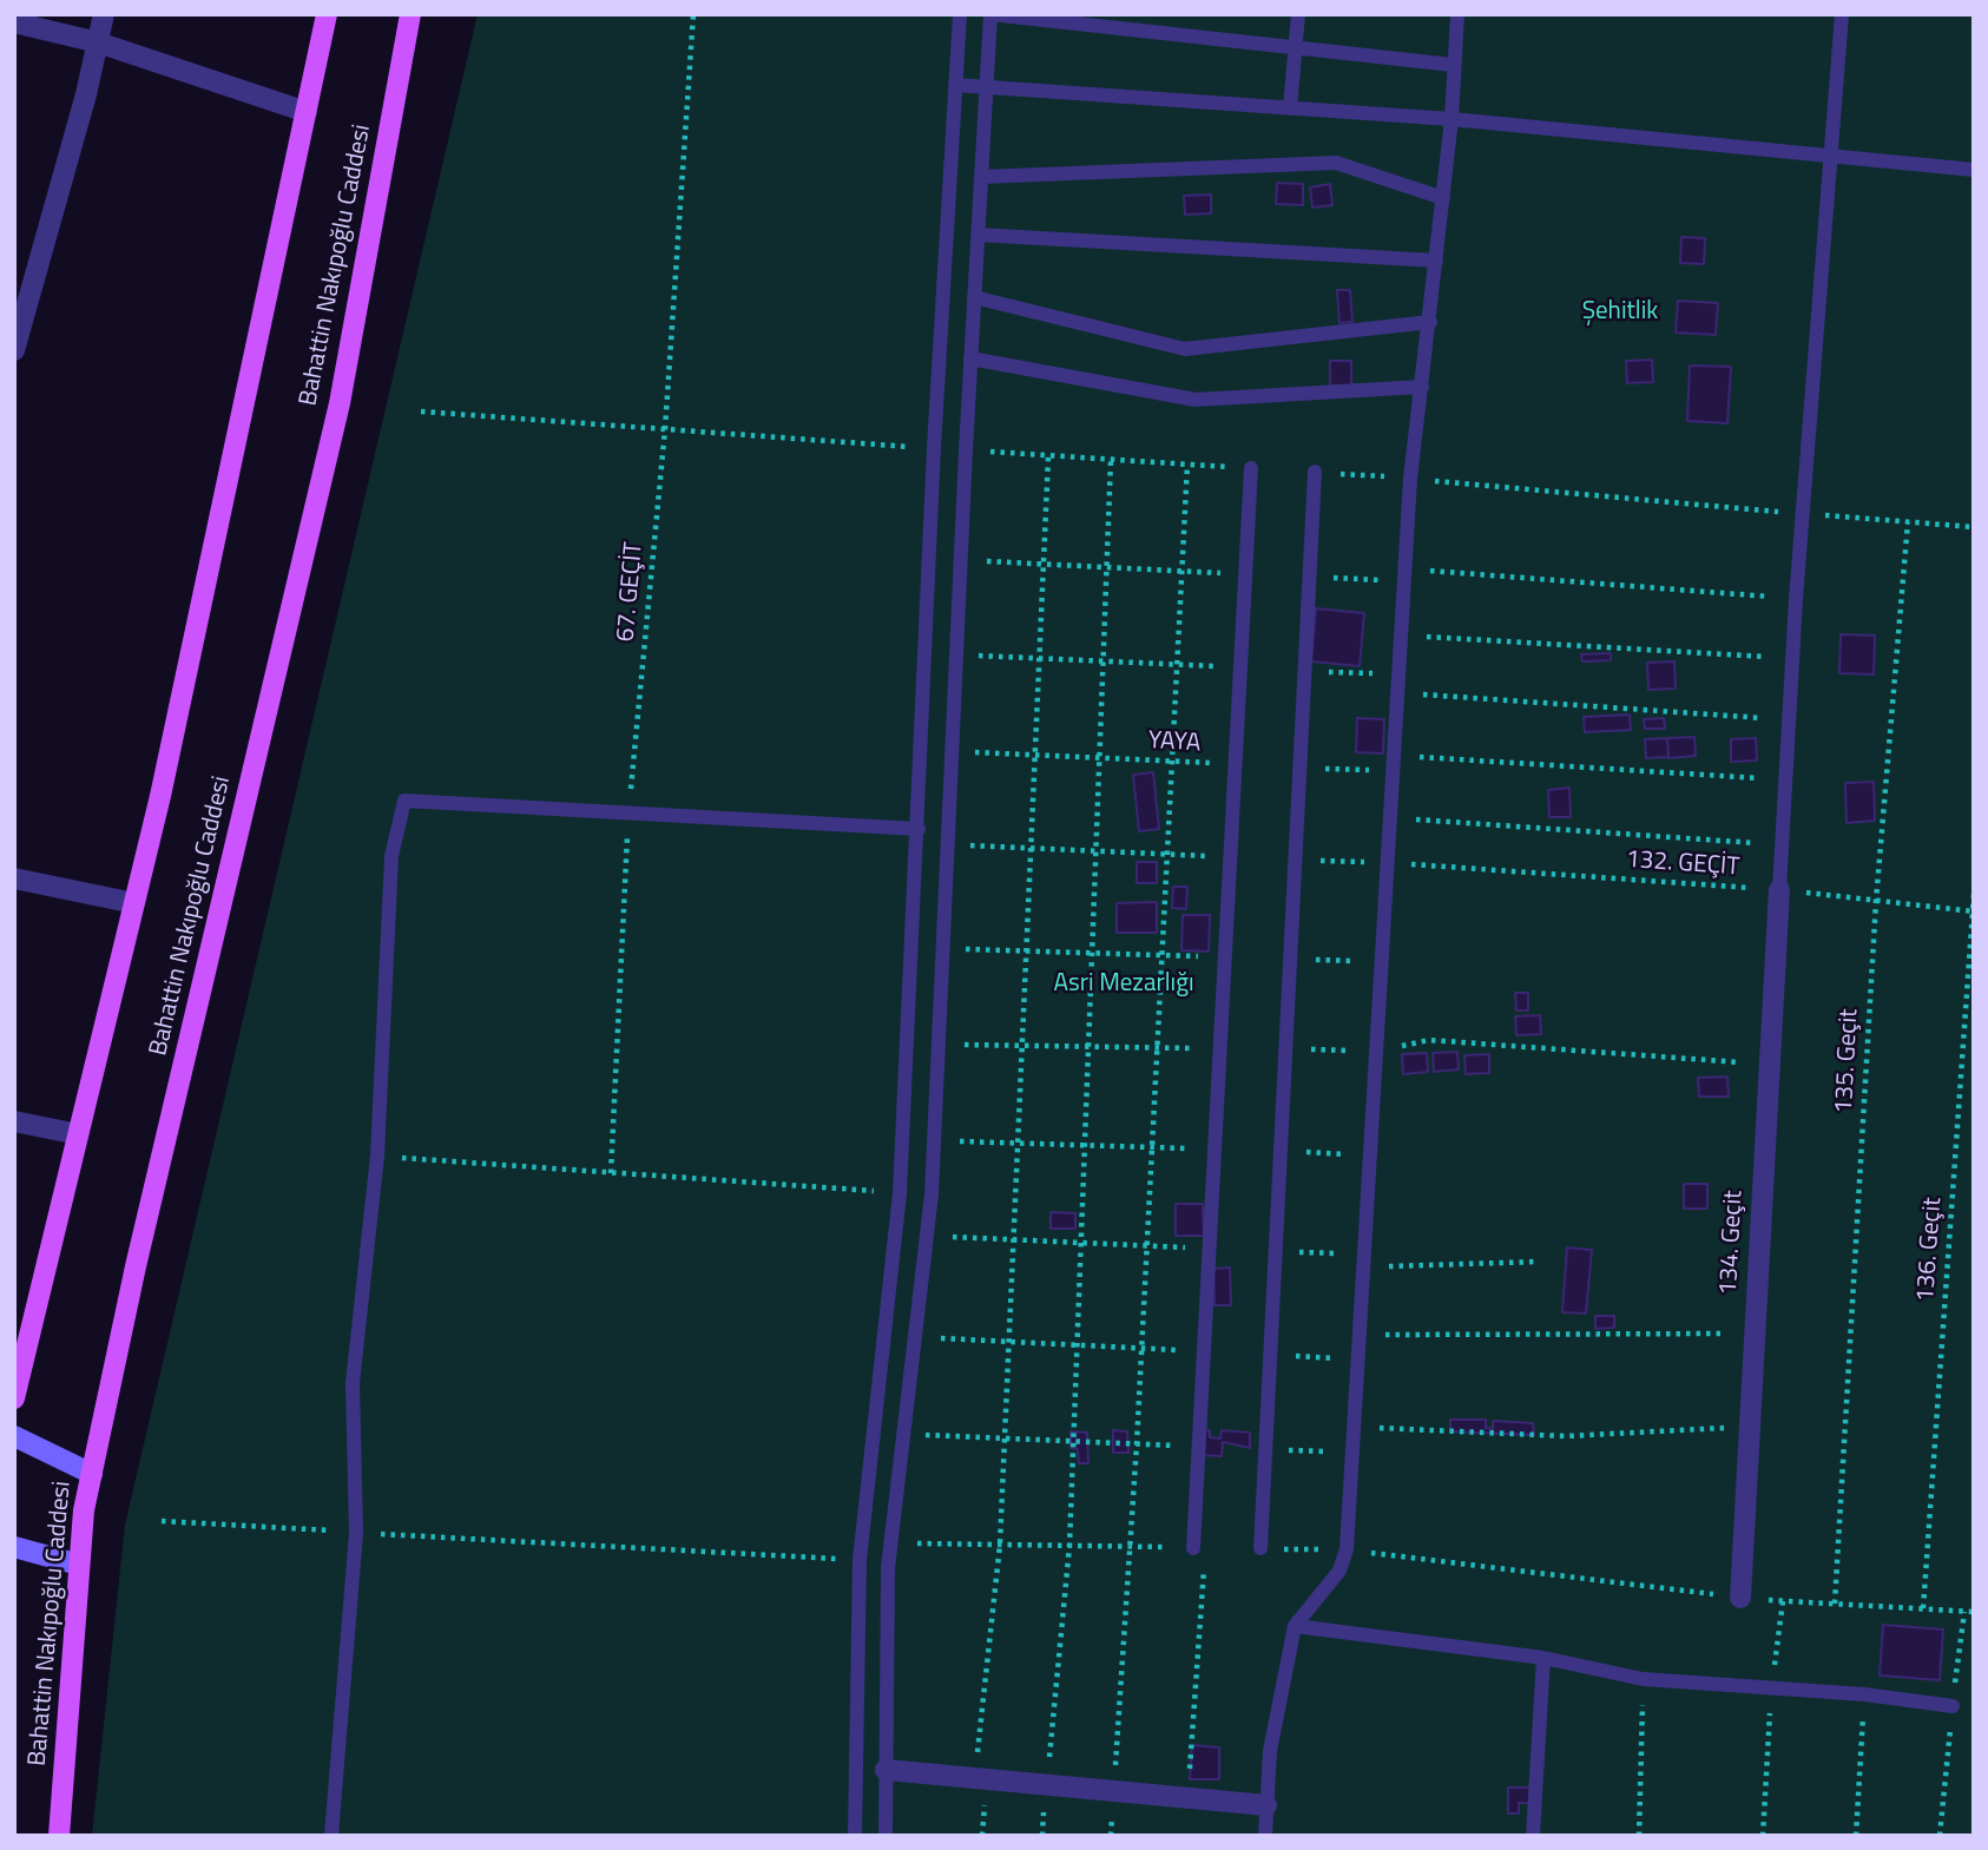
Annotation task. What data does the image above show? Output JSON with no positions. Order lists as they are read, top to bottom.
{
  "streets": {
    "main road": ["Bahattin Nakıpoğlu Caddesi"],
    "street": ["134. Geçit"],
    "path": [
      "67. GEÇİT",
      "YAYA",
      "132. GEÇİT",
      "135. Geçit",
      "136. Geçit"
    ]
  },
  "crossings": [
    ["132. GEÇİT", "135. Geçit"],
    ["132. GEÇİT", "134. Geçit"],
    ["132. GEÇİT", "136. Geçit"]
  ],
  "parks": ["Şehitlik", "Asri Mezarlığı"]
}
